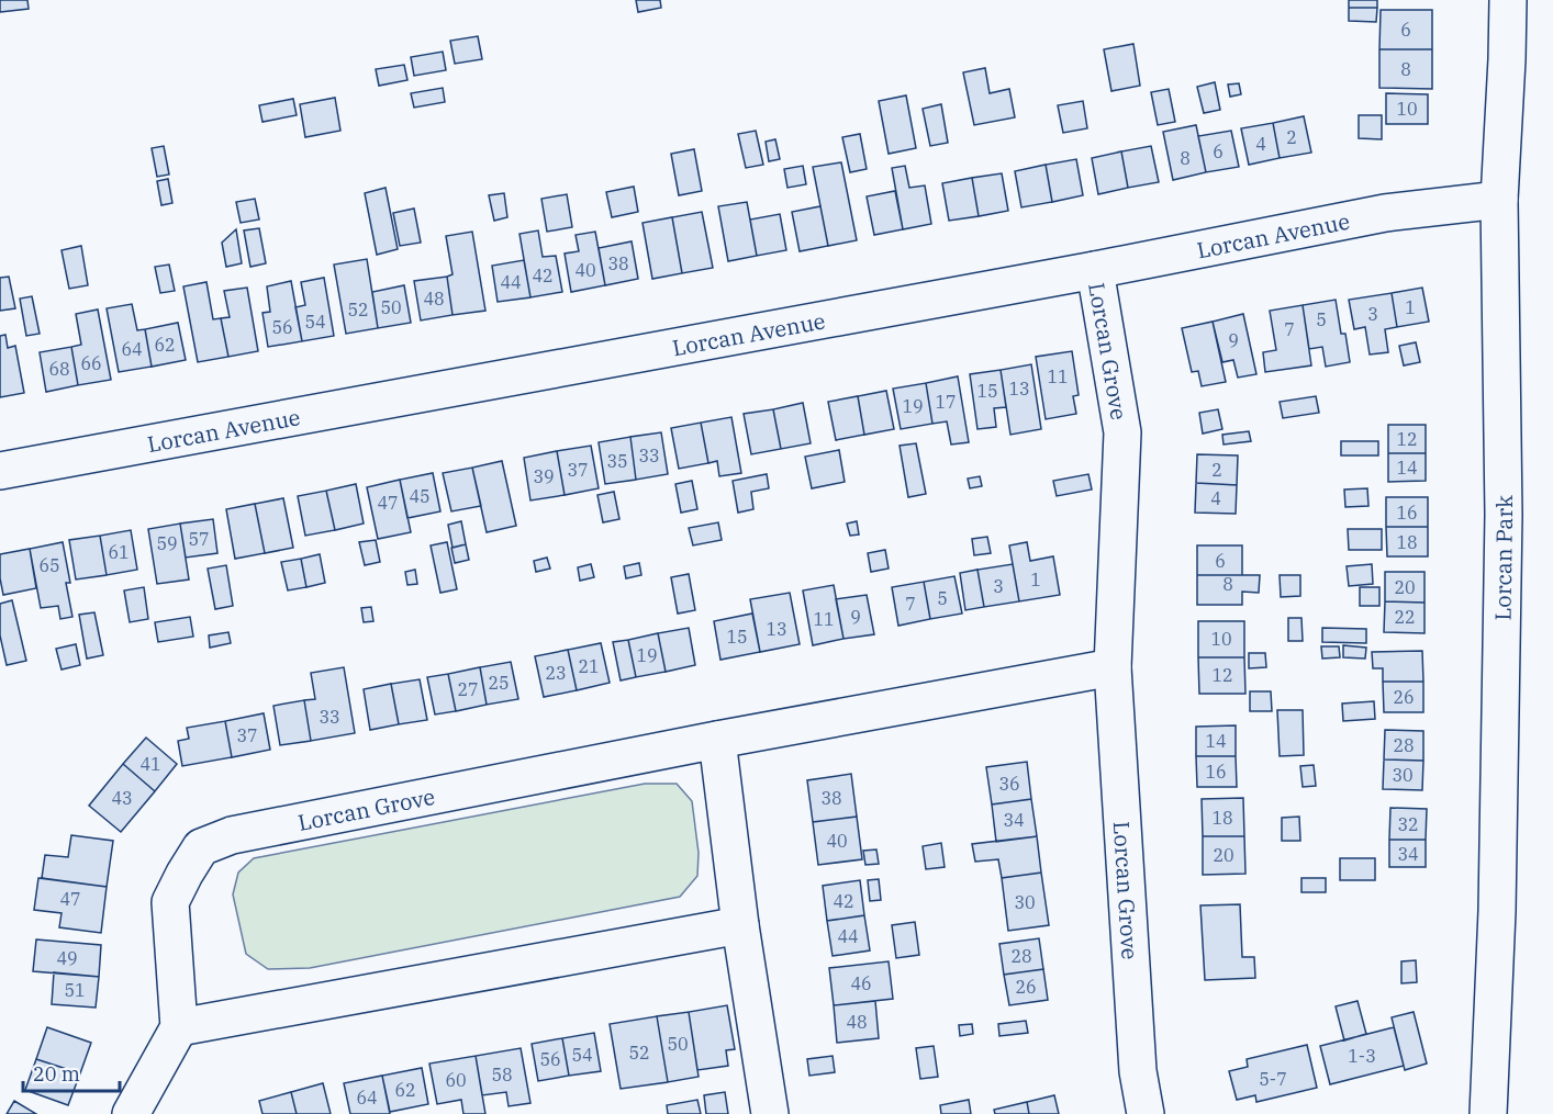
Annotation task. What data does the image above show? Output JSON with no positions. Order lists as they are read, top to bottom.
{
  "streets": {
    "street": ["Lorcan Avenue", "Lorcan Grove", "Lorcan Park"]
  },
  "crossings": [
    ["Lorcan Avenue", "Lorcan Grove"],
    ["Lorcan Avenue", "Lorcan Park"]
  ],
  "house_numbers": [
    "6",
    "8",
    "10",
    "2",
    "4",
    "6",
    "8",
    "38",
    "40",
    "42",
    "44",
    "48",
    "50",
    "1",
    "52",
    "3",
    "5",
    "54",
    "56",
    "7",
    "9",
    "62",
    "64",
    "66",
    "68",
    "11",
    "13",
    "15",
    "17",
    "19",
    "12",
    "33",
    "35",
    "14",
    "37",
    "2",
    "39",
    "45",
    "4",
    "47",
    "16",
    "57",
    "18",
    "59",
    "61",
    "6",
    "65",
    "1",
    "8",
    "3",
    "20",
    "5",
    "7",
    "9",
    "22",
    "11",
    "13",
    "15",
    "10",
    "19",
    "21",
    "23",
    "12",
    "25",
    "27",
    "26",
    "33",
    "37",
    "14",
    "28",
    "41",
    "16",
    "30",
    "36",
    "43",
    "38",
    "18",
    "34",
    "32",
    "40",
    "34",
    "20",
    "47",
    "42",
    "30",
    "44",
    "28",
    "49",
    "46",
    "26",
    "51",
    "48",
    "50",
    "52",
    "54",
    "1-3",
    "56",
    "58",
    "5-7",
    "60",
    "62",
    "64"
  ],
  "scale_bar": "20 m"
}
